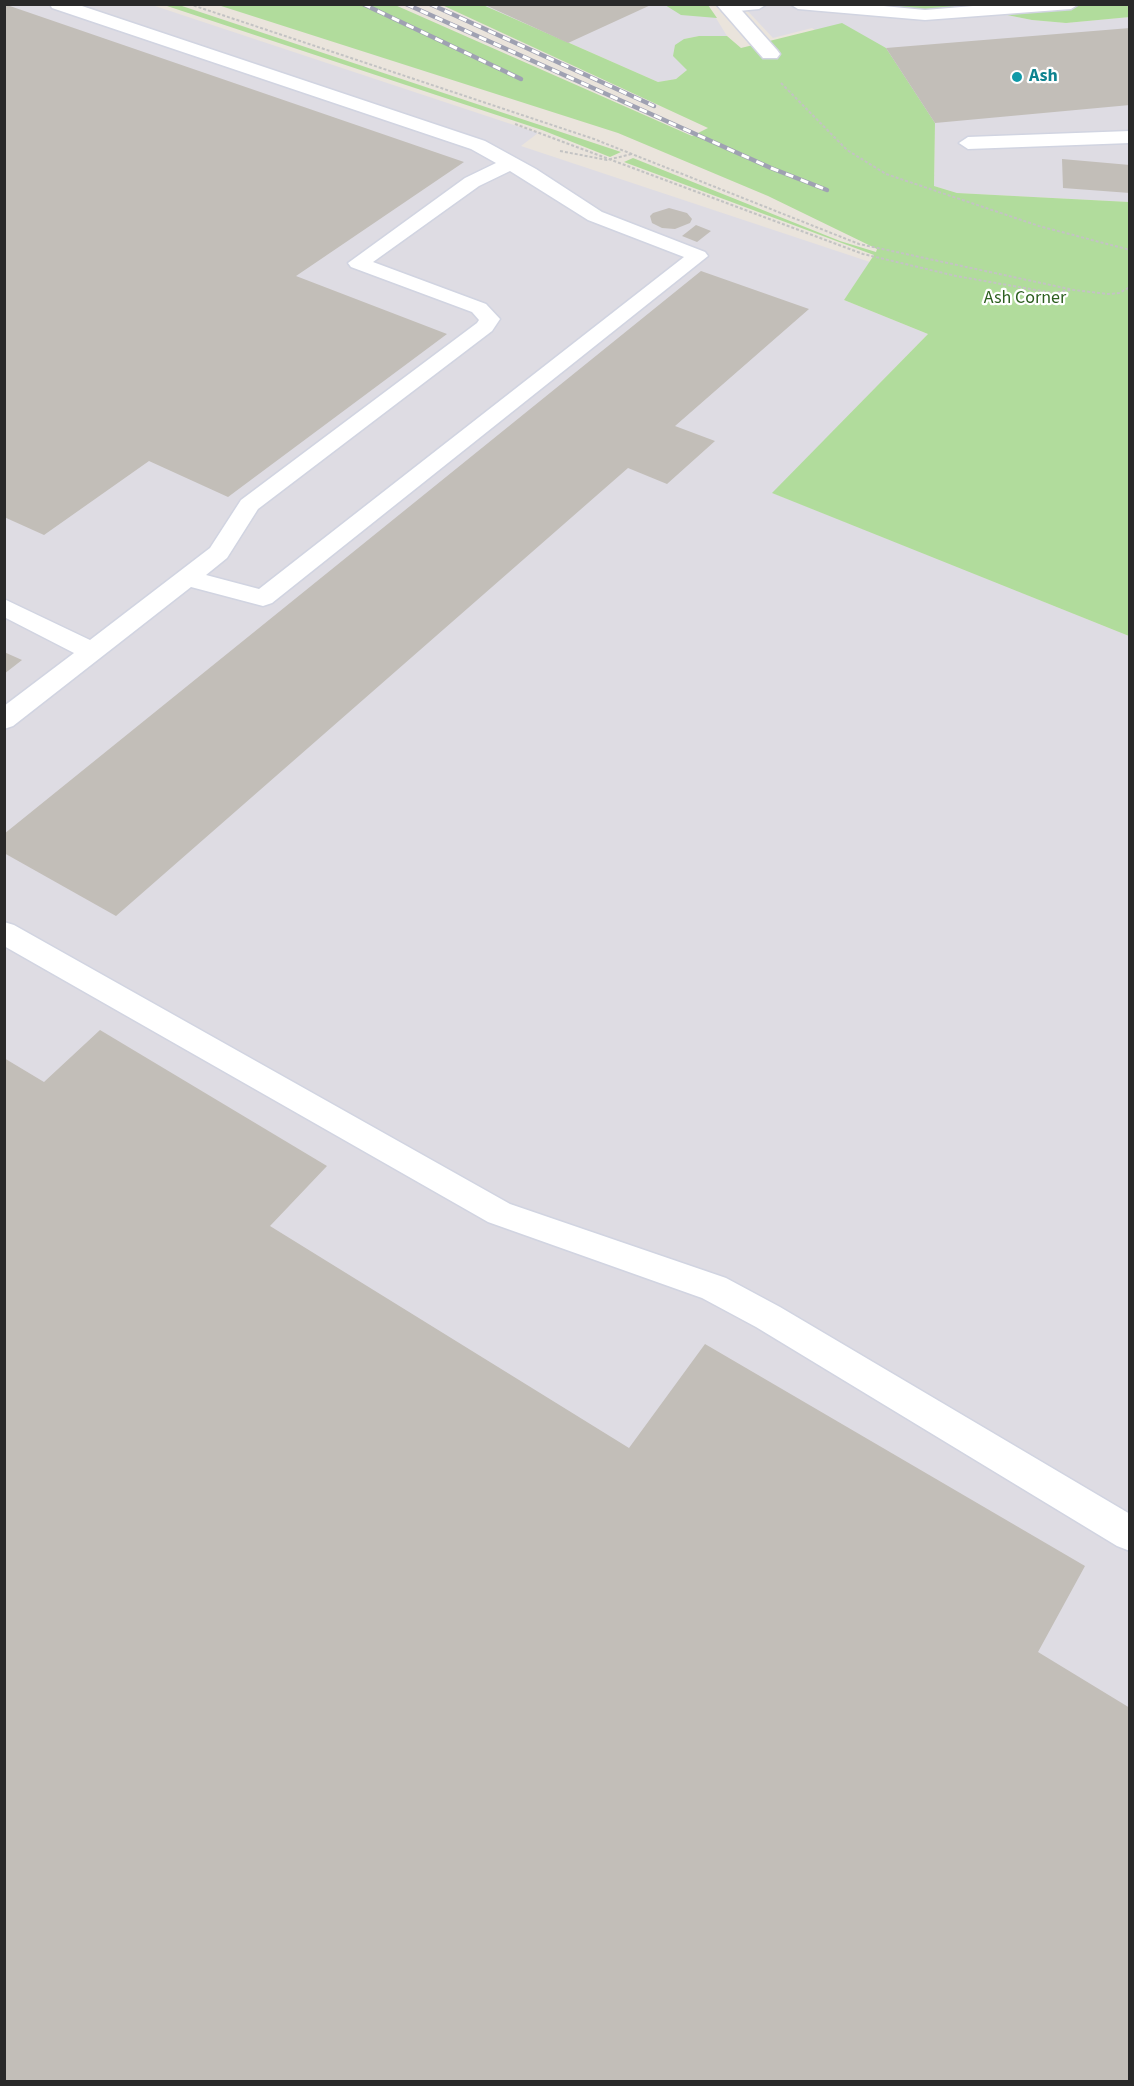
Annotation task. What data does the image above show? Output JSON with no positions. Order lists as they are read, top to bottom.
{
  "parks": ["Ash Corner"],
  "places": ["Ash"]
}
